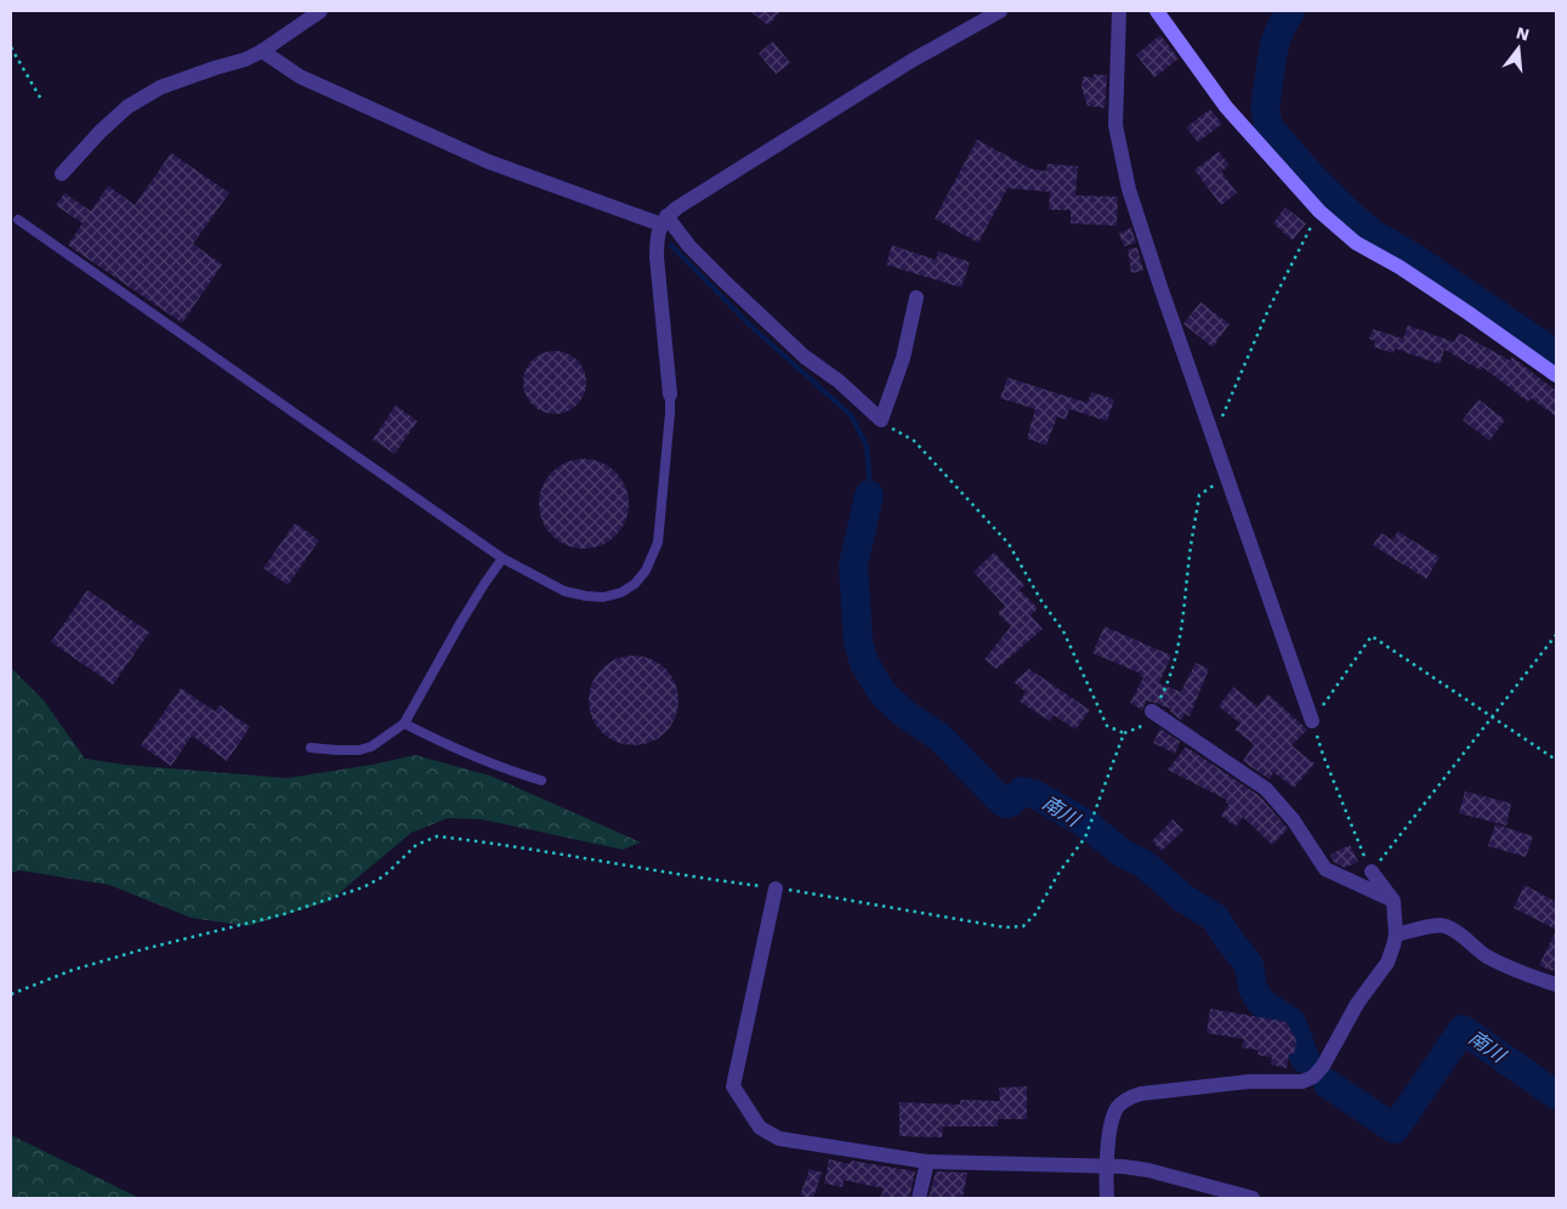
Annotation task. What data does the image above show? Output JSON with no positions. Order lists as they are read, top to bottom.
{
  "water": ["南川"],
  "north": "top"
}
